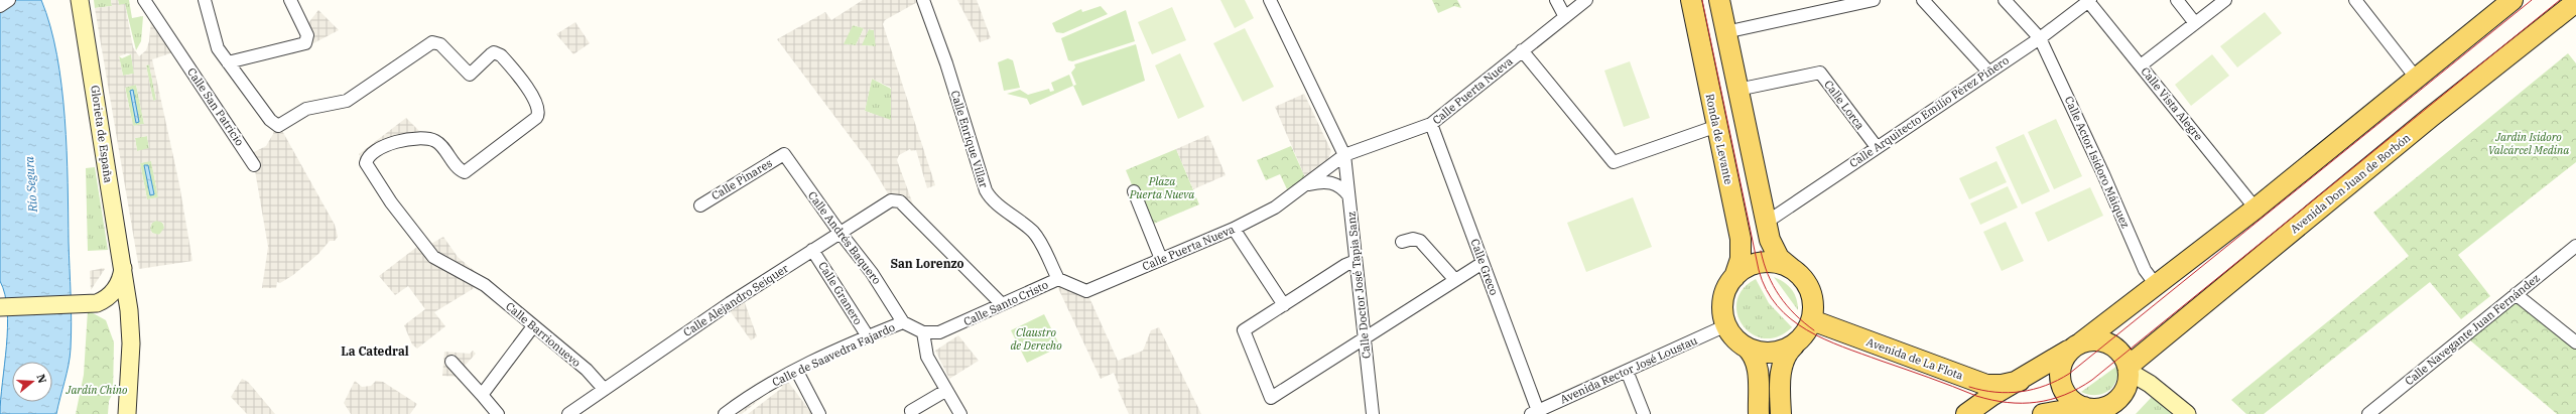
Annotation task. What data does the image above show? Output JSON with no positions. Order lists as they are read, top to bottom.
{
  "streets": {
    "main road": [
      "Glorieta de España",
      "Ronda de Levante",
      "Avenida Don Juan de Borbón",
      "Avenida de La Flota"
    ],
    "street": [
      "Calle Puerta Nueva",
      "Calle Vista Alegre",
      "Calle Lorca",
      "Calle San Patricio",
      "Calle Arquitecto Emilio Pérez Piñero",
      "Calle Enrique Villar",
      "Calle Actor Isidoro Máiquez",
      "Calle Pinares",
      "Calle Andrés Baquero",
      "Calle Greco",
      "Calle Doctor José Tapia Sanz",
      "Calle Granero",
      "Calle Alejandro Seiquer",
      "Calle Santo Cristo",
      "Calle Navegante Juan Fernández",
      "Calle Barrionuevo",
      "Calle de Saavedra Fajardo",
      "Avenida Rector José Loustau"
    ]
  },
  "crossings": [
    ["Calle Puerta Nueva", "Calle Greco"],
    ["Calle Puerta Nueva", "Calle Doctor José Tapia Sanz"],
    ["Calle Puerta Nueva", "Calle Santo Cristo"],
    ["Calle Vista Alegre", "Calle Arquitecto Emilio Pérez Piñero"],
    ["Calle Lorca", "Calle Arquitecto Emilio Pérez Piñero"],
    ["Calle Arquitecto Emilio Pérez Piñero", "Calle Actor Isidoro Máiquez"],
    ["Calle Enrique Villar", "Calle Santo Cristo"],
    ["Ronda de Levante", "Avenida de La Flota"],
    ["Ronda de Levante", "Avenida Rector José Loustau"],
    ["Calle Pinares", "Calle Andrés Baquero"],
    ["Calle Andrés Baquero", "Calle Alejandro Seiquer"],
    ["Calle Andrés Baquero", "Calle de Saavedra Fajardo"],
    ["Calle Greco", "Avenida Rector José Loustau"],
    ["Calle Granero", "Calle Alejandro Seiquer"],
    ["Calle Granero", "Calle de Saavedra Fajardo"],
    ["Calle Alejandro Seiquer", "Calle Santo Cristo"],
    ["Calle Alejandro Seiquer", "Calle Barrionuevo"],
    ["Avenida de La Flota", "Avenida Rector José Loustau"]
  ],
  "districts": ["San Lorenzo", "La Catedral"],
  "water": ["Río Segura"],
  "parks": [
    "Jardin Isidoro Valcárcel Medina",
    "Plaza Puerta Nueva",
    "Claustro de Derecho",
    "Jardín Chino"
  ],
  "north": "right"
}
